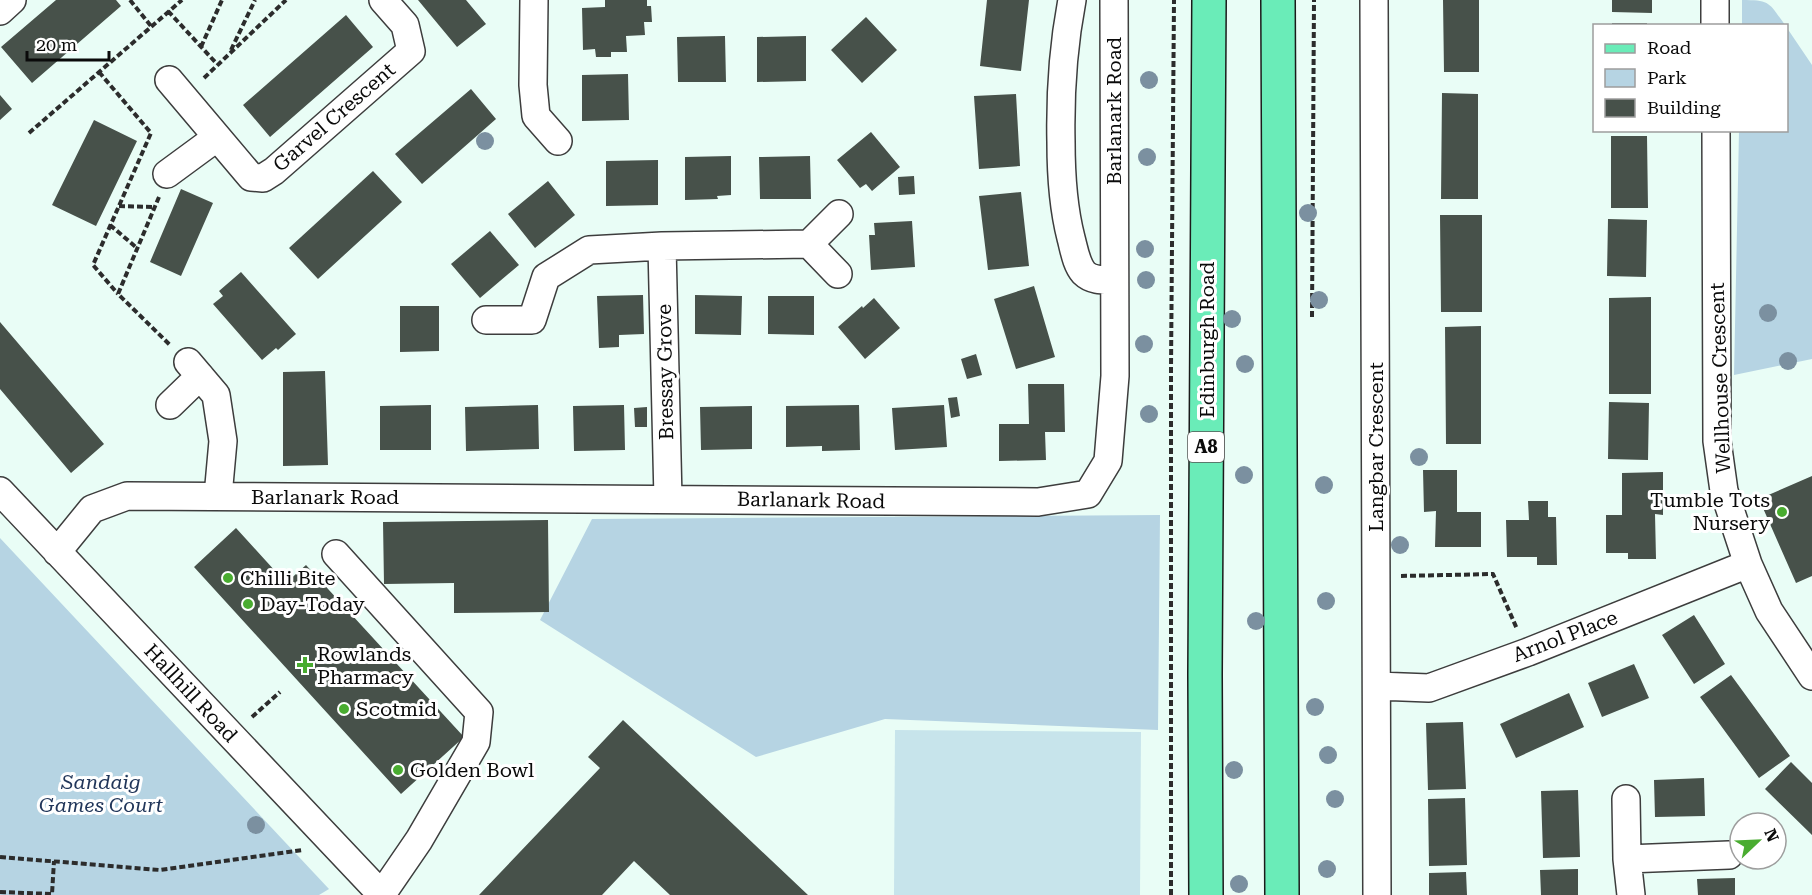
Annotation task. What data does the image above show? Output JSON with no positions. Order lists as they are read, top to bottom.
{
  "streets": {
    "main road": ["Edinburgh Road", "A8"],
    "street": [
      "Barlanark Road",
      "Garvel Crescent",
      "Bressay Grove",
      "Wellhouse Crescent",
      "Langbar Crescent",
      "Arnol Place",
      "Hallhill Road"
    ]
  },
  "crossings": [
    ["Barlanark Road", "Bressay Grove"],
    ["Barlanark Road", "Hallhill Road"],
    ["Wellhouse Crescent", "Arnol Place"],
    ["Langbar Crescent", "Arnol Place"]
  ],
  "parks": ["Sandaig Games Court"],
  "places": {
    "other": [
      "Tumble Tots Nursery",
      "Chilli Bite",
      "Day-Today",
      "Scotmid",
      "Golden Bowl"
    ],
    "health": ["Rowlands Pharmacy"]
  },
  "legend": ["Road", "Park", "Building"],
  "scale_bar": "20 m",
  "north": "top right"
}
